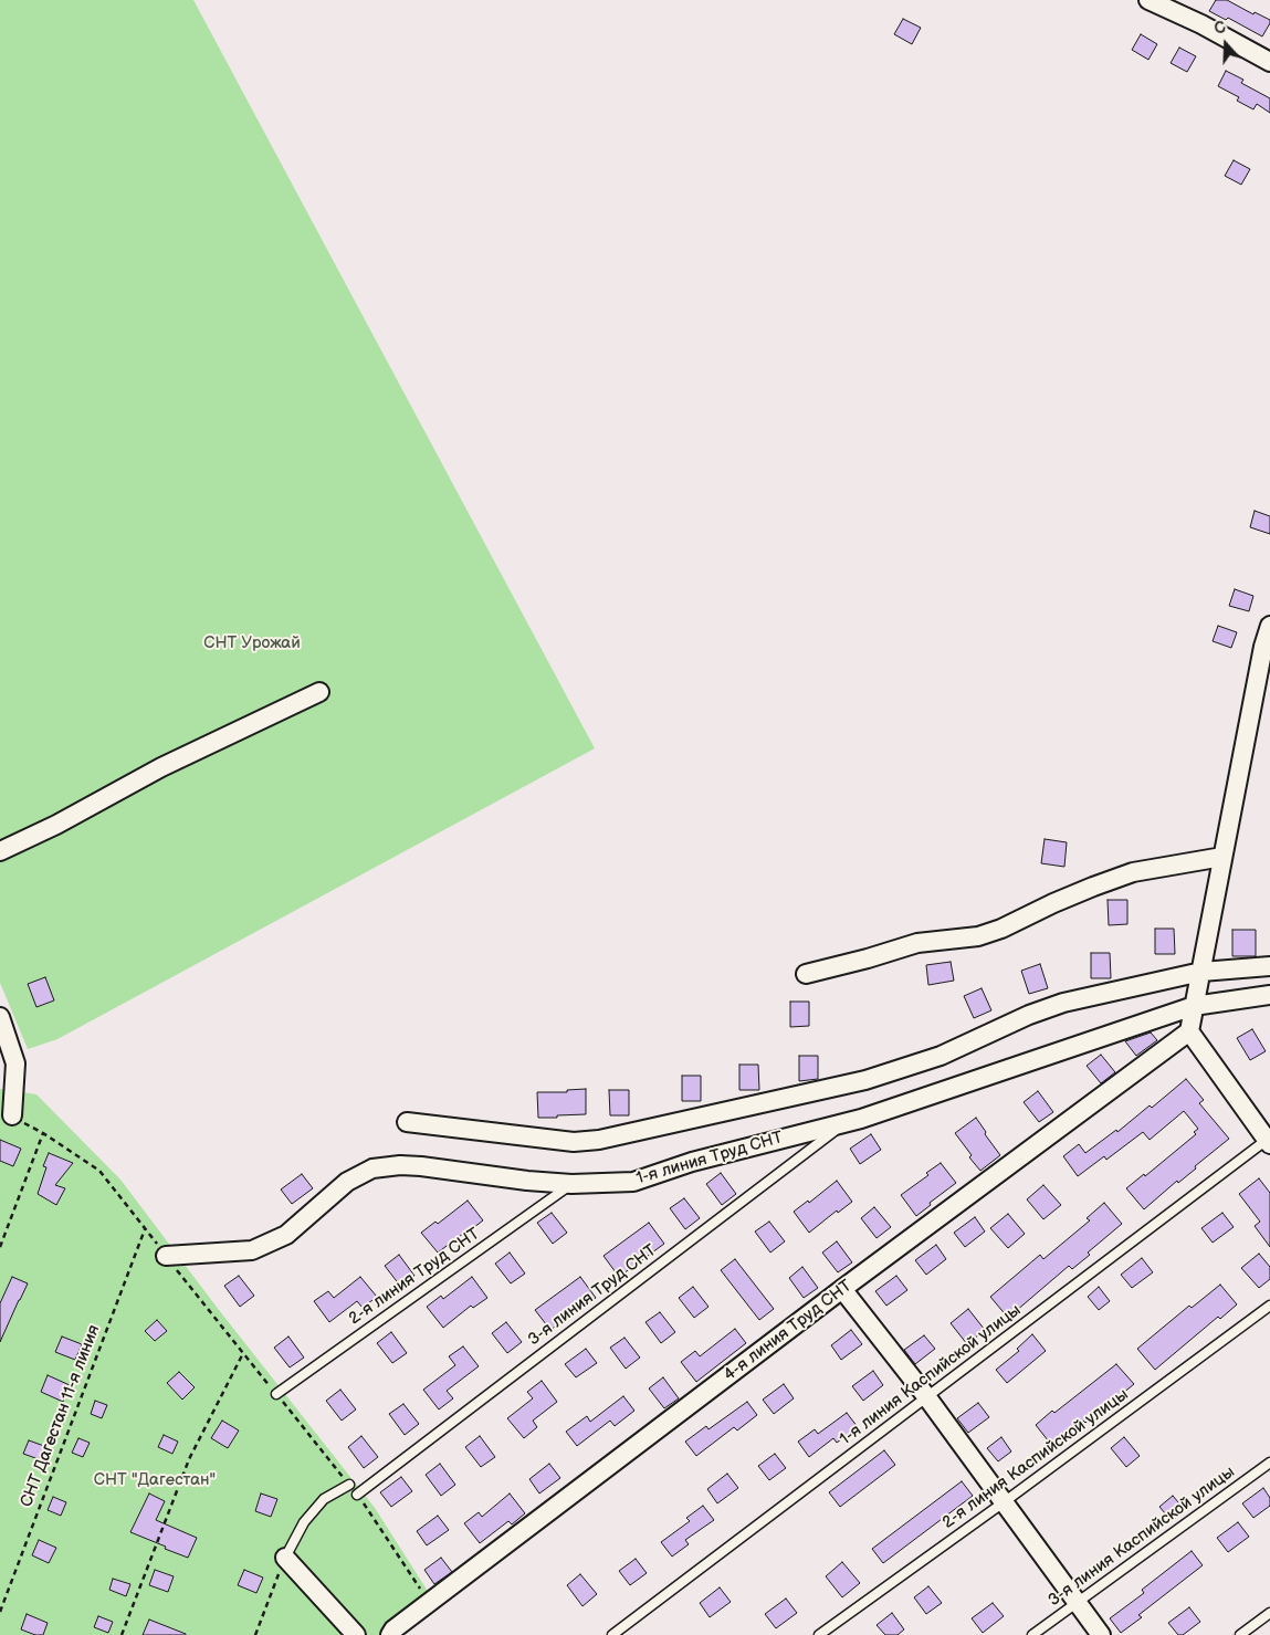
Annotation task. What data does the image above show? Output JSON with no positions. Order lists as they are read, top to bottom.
{
  "streets": {
    "street": ["1-я линия Труд СНТ", "4-я линия Труд СНТ"],
    "lane": [
      "2-я линия Труд СНТ",
      "3-я линия Труд СНТ",
      "1-я линия Каспийской улицы",
      "2-я линия Каспийской улицы",
      "3-я линия Каспийской улицы"
    ],
    "path": ["СНТ Дагестан 11-я линия"]
  },
  "crossings": [
    ["1-я линия Труд СНТ", "2-я линия Труд СНТ"],
    ["1-я линия Труд СНТ", "3-я линия Труд СНТ"]
  ],
  "parks": ["СНТ Урожай", "СНТ \"Дагестан\""],
  "north": "top"
}
